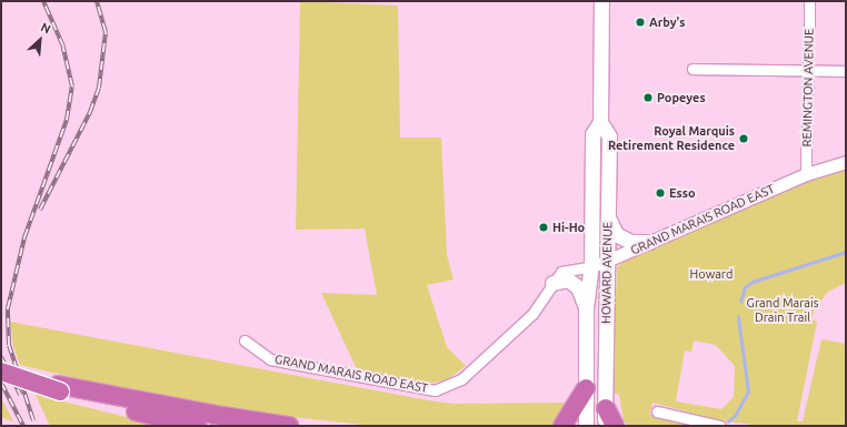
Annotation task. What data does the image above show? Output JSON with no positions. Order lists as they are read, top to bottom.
{
  "streets": {
    "main road": ["HOWARD AVENUE"],
    "street": ["REMINGTON AVENUE", "GRAND MARAIS ROAD EAST"]
  },
  "crossings": [
    ["REMINGTON AVENUE", "GRAND MARAIS ROAD EAST"],
    ["GRAND MARAIS ROAD EAST", "HOWARD AVENUE"]
  ],
  "parks": ["Howard", "Grand Marais Drain Trail"],
  "places": [
    "Arby's",
    "Popeyes",
    "Royal Marquis Retirement Residence",
    "Esso",
    "Hi-Ho"
  ],
  "north": "top right"
}
